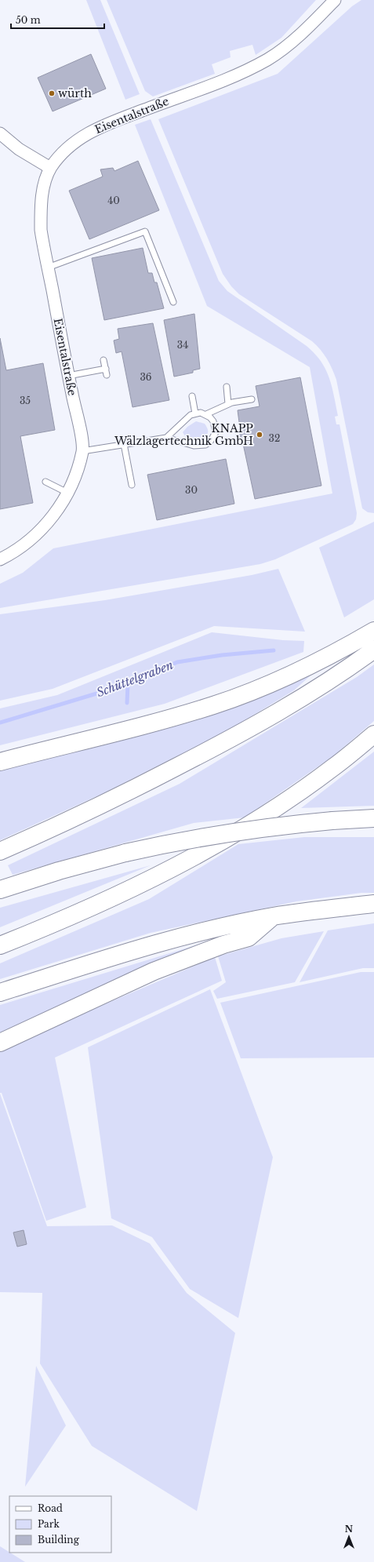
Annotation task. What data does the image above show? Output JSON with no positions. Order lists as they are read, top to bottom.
{
  "streets": {
    "street": ["Eisentalstraße"]
  },
  "water": ["Schüttelgraben"],
  "places": ["würth", "KNAPP Wälzlagertechnik GmbH"],
  "house_numbers": [
    "40",
    "34",
    "36",
    "35",
    "32",
    "30"
  ],
  "legend": ["Road", "Park", "Building"],
  "scale_bar": "50 m",
  "north": "top"
}
